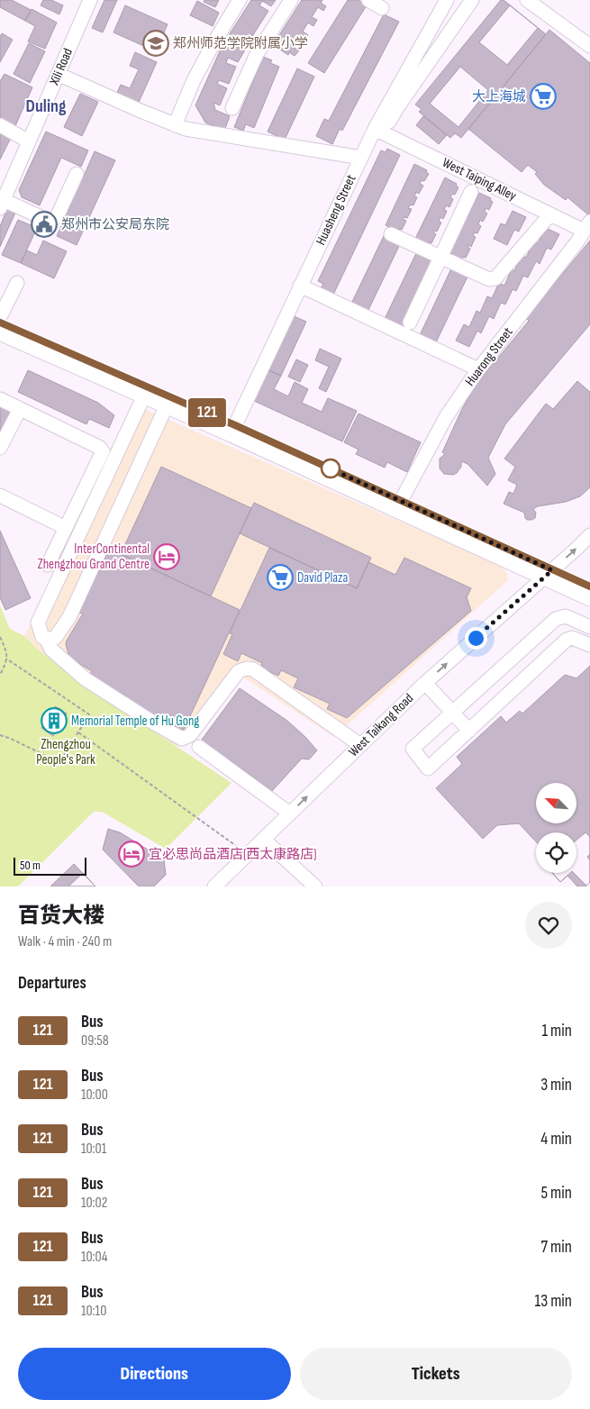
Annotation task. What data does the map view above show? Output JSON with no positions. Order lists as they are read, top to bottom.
{
  "streets": {
    "street": [
      "Xili Road",
      "West Taiping Alley",
      "Huasheng Street",
      "Huarong Street",
      "West Taikang Road"
    ]
  },
  "crossings": [
    ["West Taiping Alley", "Huasheng Street"],
    ["West Taiping Alley", "Huarong Street"]
  ],
  "districts": ["Duling"],
  "parks": ["Zhengzhou People's Park"],
  "places": {
    "school or university": ["郑州师范学院附属小学"],
    "supermarket": ["大上海城", "David Plaza"],
    "public building": ["郑州市公安局东院"],
    "hotel": ["InterContinental Zhengzhou Grand Centre", "宜必思尚品酒店(西太康路店)"],
    "building": ["Memorial Temple of Hu Gong"]
  },
  "lines": ["bus line 121"],
  "scale_bar": "50 m",
  "north": "top left",
  "page": {
    "on_map": "121",
    "scale": "50 m",
    "heading": [
      ["百货大楼", "Walk · 4 min · 240 m"],
      "Departures"
    ],
    "list": [
      {
        "mark": "121",
        "name": "Bus",
        "note": "09:58",
        "value": "1 min"
      },
      {
        "mark": "121",
        "name": "Bus",
        "note": "10:00",
        "value": "3 min"
      },
      {
        "mark": "121",
        "name": "Bus",
        "note": "10:01",
        "value": "4 min"
      },
      {
        "mark": "121",
        "name": "Bus",
        "note": "10:02",
        "value": "5 min"
      },
      {
        "mark": "121",
        "name": "Bus",
        "note": "10:04",
        "value": "7 min"
      },
      {
        "mark": "121",
        "name": "Bus",
        "note": "10:10",
        "value": "13 min"
      }
    ],
    "buttons": ["Directions", "Tickets"]
  }
}
